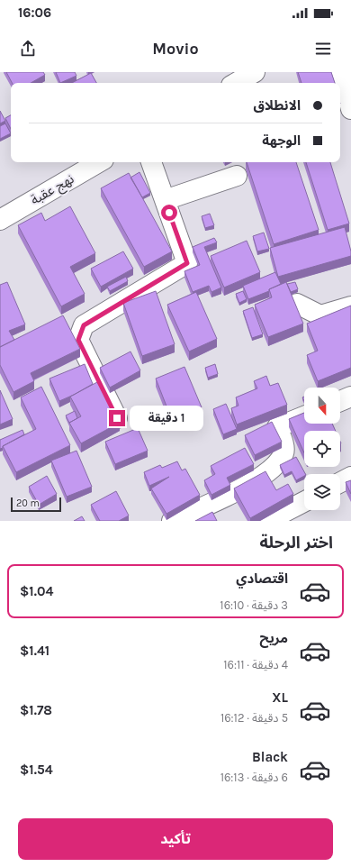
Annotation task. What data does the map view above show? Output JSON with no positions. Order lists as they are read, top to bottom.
{
  "streets": {
    "street": ["نهج عقبة"]
  },
  "scale_bar": "20 m",
  "north": "bottom",
  "page": {
    "status": "16:06",
    "header": "Movio",
    "banner": ["الانطلاق", "الوجهة"],
    "bubble": "1 دقيقة",
    "scale": "20 m",
    "heading": "اختر الرحلة",
    "list": [
      {
        "name": "اقتصادي",
        "note": "3 دقيقة · 16:10",
        "value": "$1.04"
      },
      {
        "name": "مريح",
        "note": "4 دقيقة · 16:11",
        "value": "$1.41"
      },
      {
        "name": "XL",
        "note": "5 دقيقة · 16:12",
        "value": "$1.78"
      },
      {
        "name": "Black",
        "note": "6 دقيقة · 16:13",
        "value": "$1.54"
      }
    ],
    "buttons": "تأكيد"
  }
}
